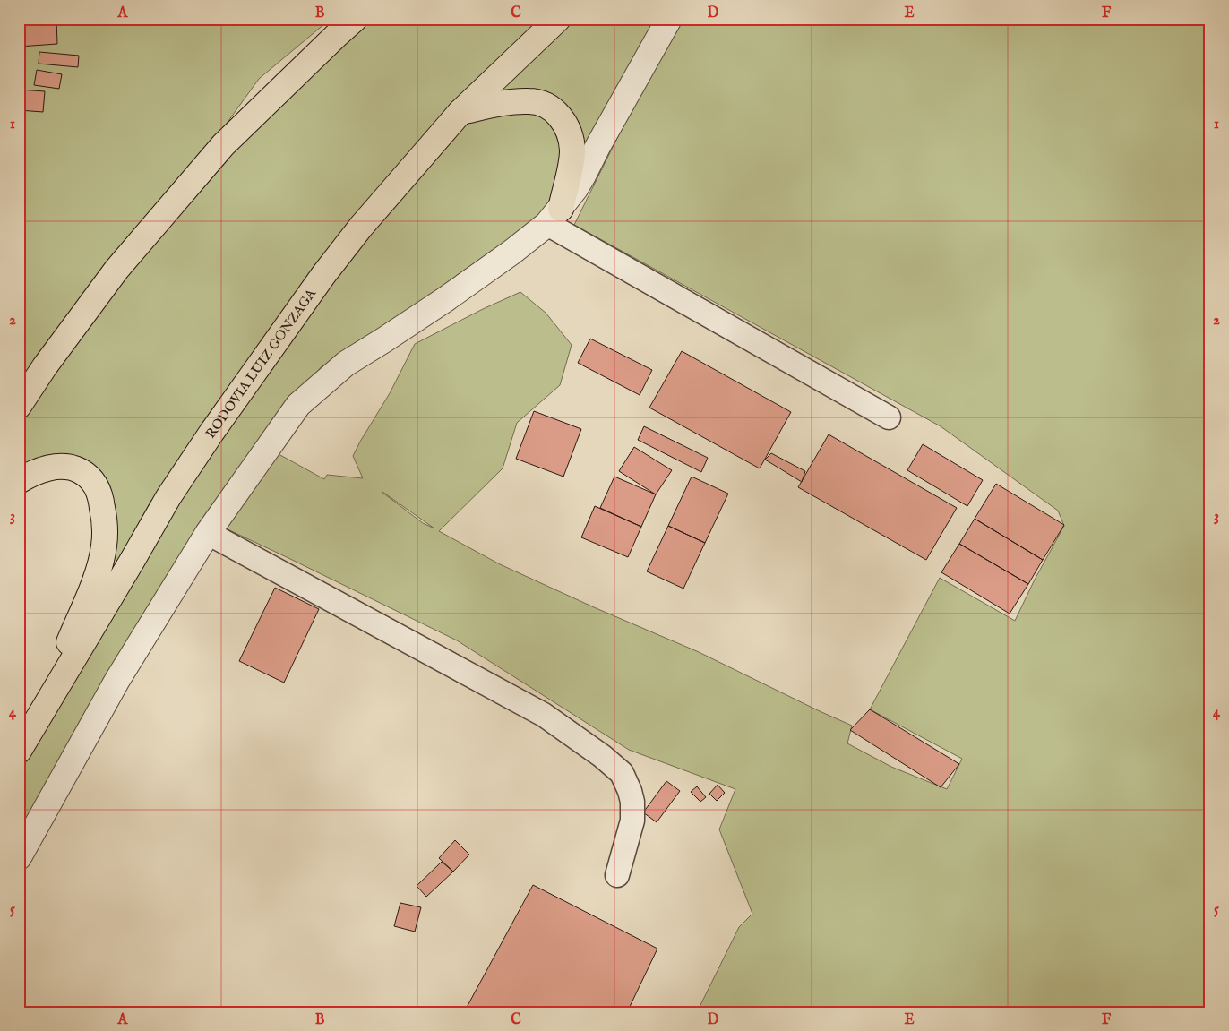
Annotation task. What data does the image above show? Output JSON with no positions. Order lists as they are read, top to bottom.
{
  "streets": {
    "highway": ["RODOVIA LUIZ GONZAGA"]
  },
  "grid": {
    "columns": [
      "A",
      "B",
      "C",
      "D",
      "E",
      "F"
    ],
    "rows": [
      "1",
      "2",
      "3",
      "4",
      "5"
    ]
  }
}
